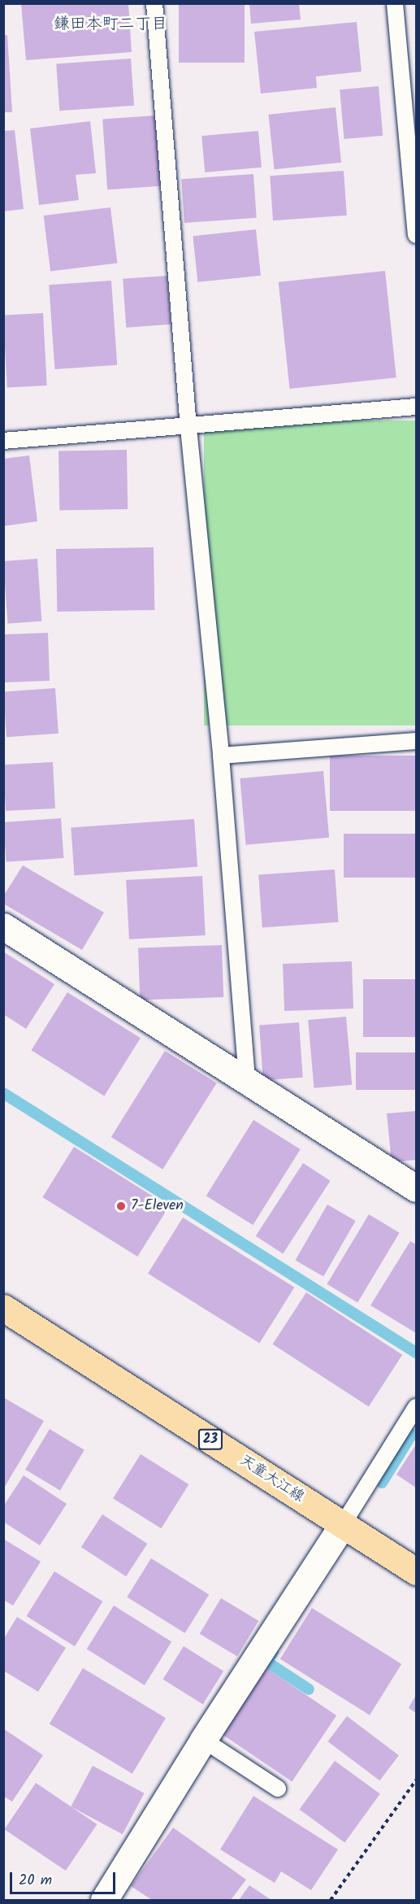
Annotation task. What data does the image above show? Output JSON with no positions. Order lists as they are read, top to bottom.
{
  "streets": {
    "main road": ["23", "天童大江線"]
  },
  "districts": ["鎌田本町二丁目"],
  "places": ["7-Eleven"],
  "scale_bar": "20 m"
}
